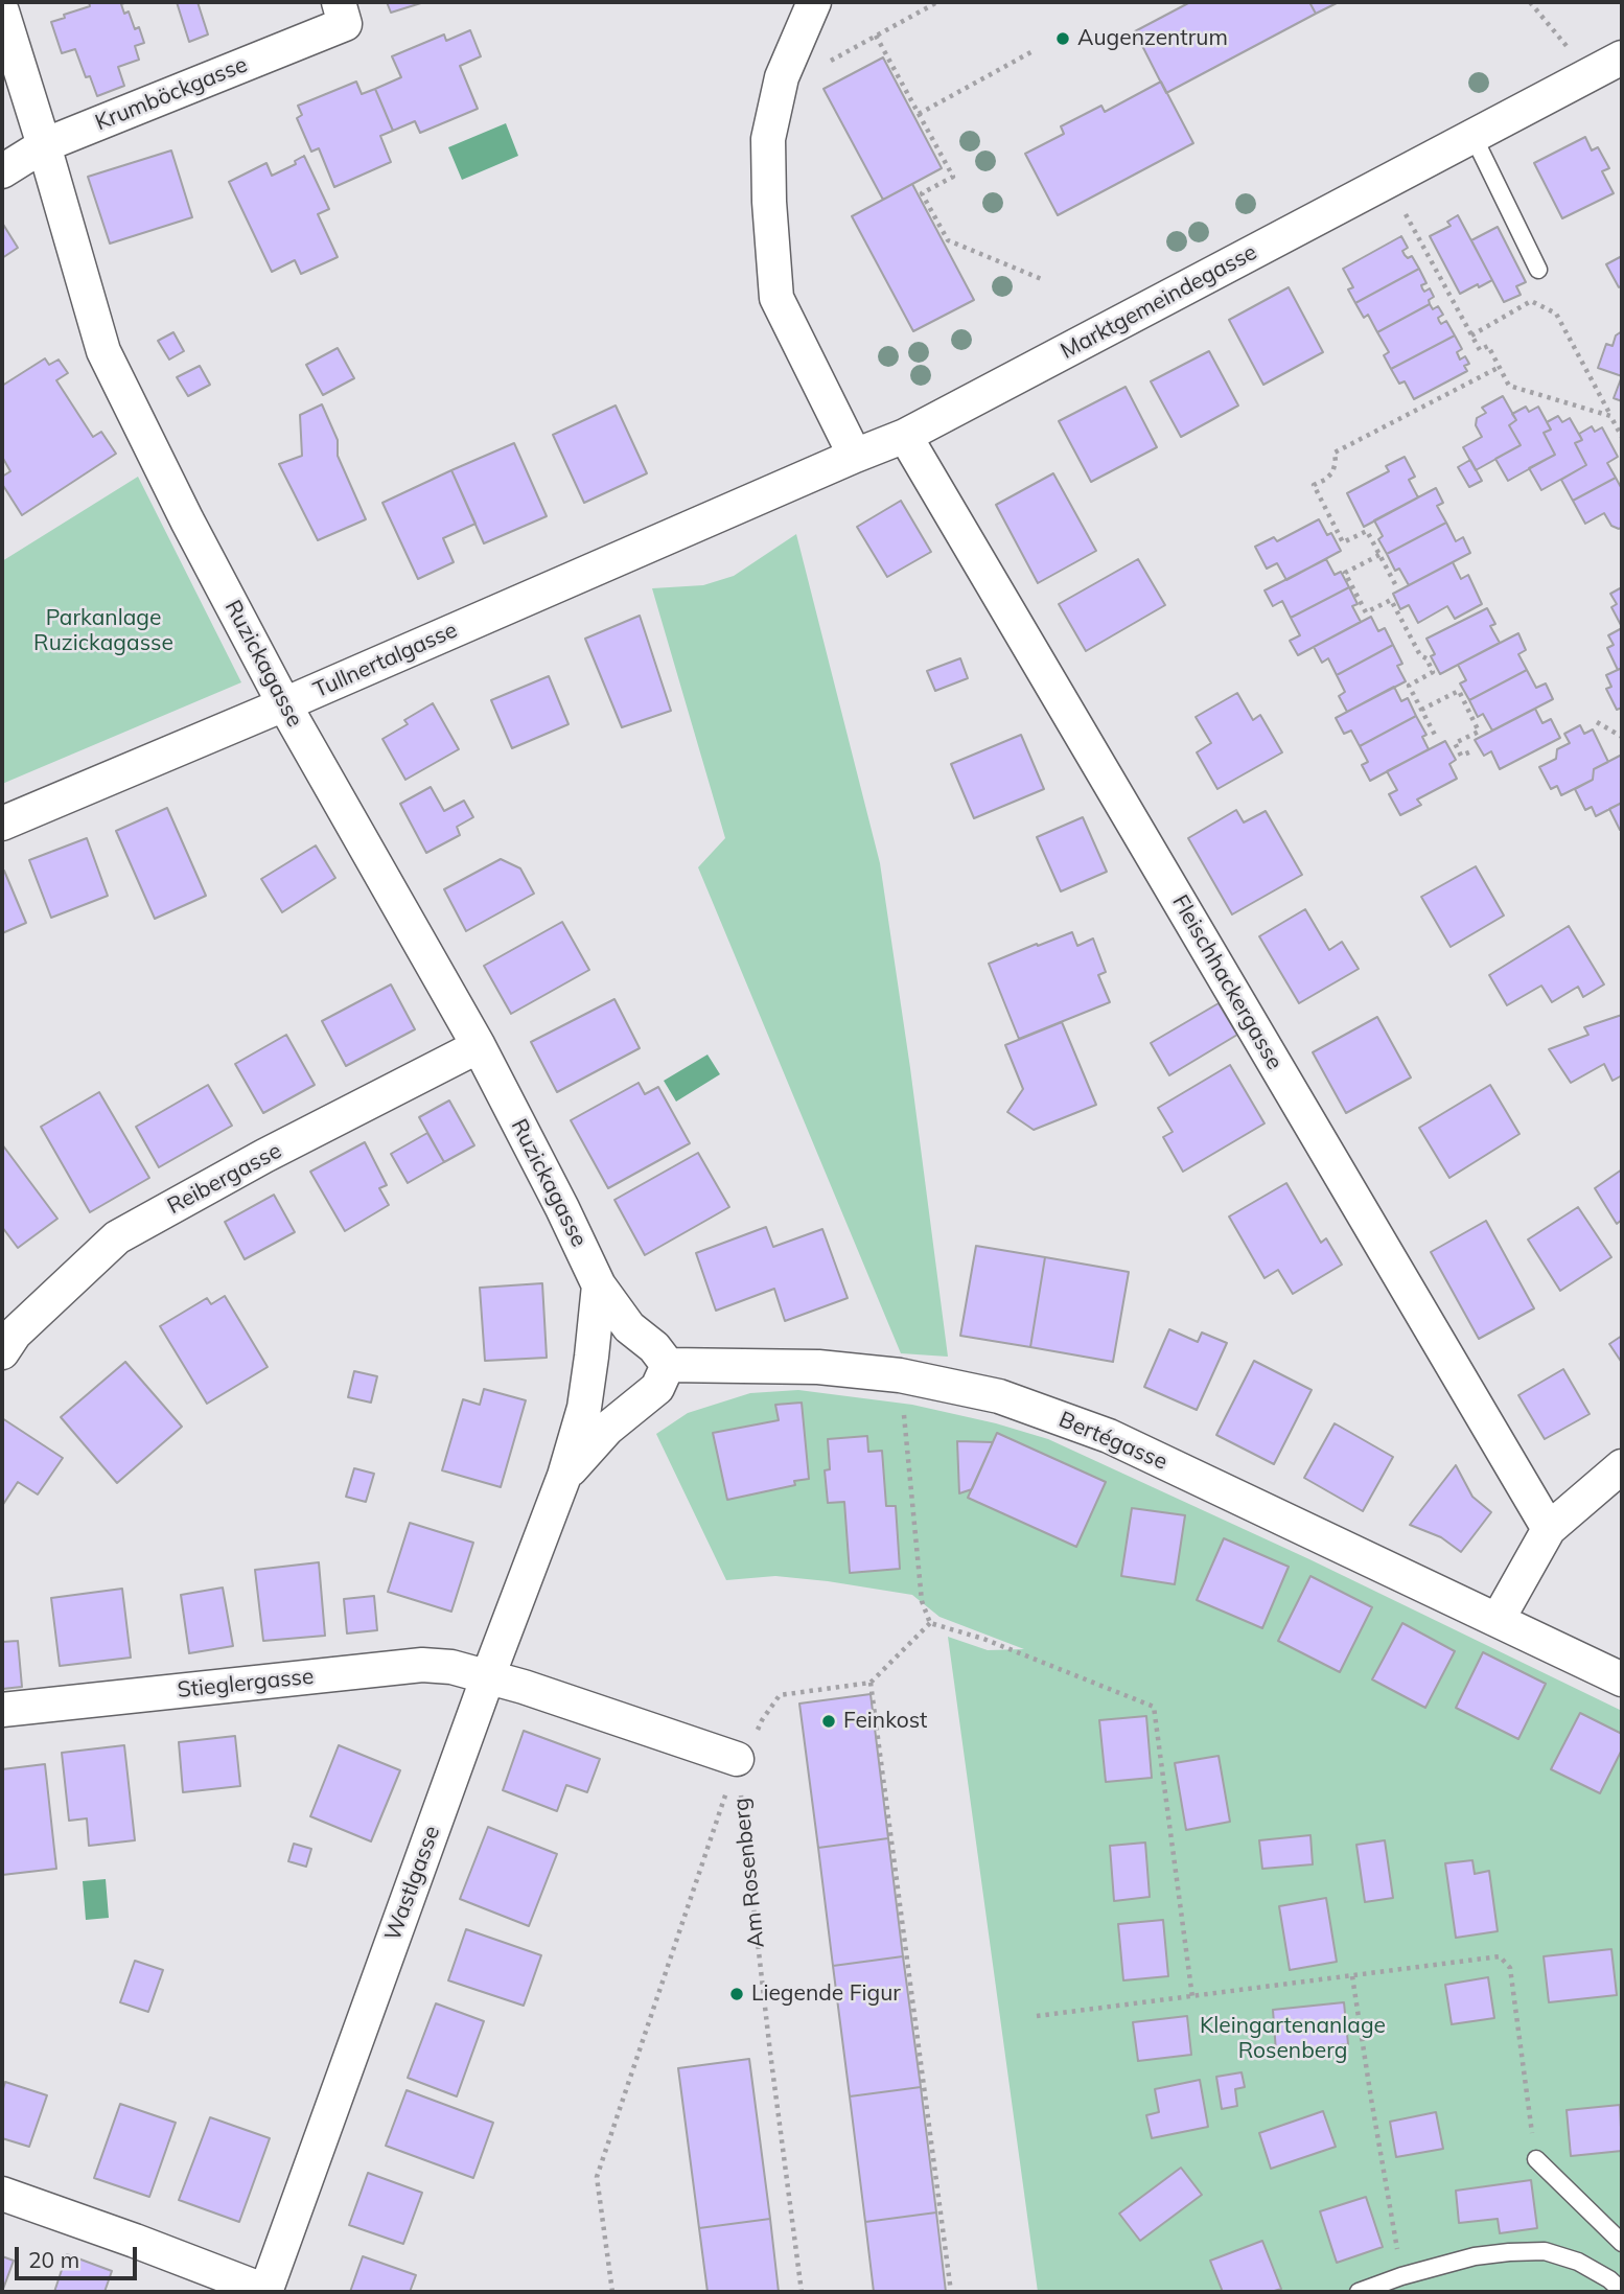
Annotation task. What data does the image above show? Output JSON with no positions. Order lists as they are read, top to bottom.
{
  "streets": {
    "street": [
      "Krumböckgasse",
      "Marktgemeindegasse",
      "Tullnertalgasse",
      "Ruzickagasse",
      "Fleischhackergasse",
      "Reibergasse",
      "Bertégasse",
      "Stieglergasse",
      "Wastlgasse"
    ],
    "path": ["Am Rosenberg"]
  },
  "crossings": [
    ["Krumböckgasse", "Ruzickagasse"],
    ["Marktgemeindegasse", "Tullnertalgasse"],
    ["Marktgemeindegasse", "Fleischhackergasse"],
    ["Tullnertalgasse", "Ruzickagasse"],
    ["Ruzickagasse", "Reibergasse"],
    ["Ruzickagasse", "Wastlgasse"],
    ["Bertégasse", "Wastlgasse"],
    ["Stieglergasse", "Wastlgasse"]
  ],
  "parks": ["Parkanlage Ruzickagasse", "Kleingartenanlage Rosenberg"],
  "places": ["Augenzentrum", "Feinkost", "Liegende Figur"],
  "scale_bar": "20 m"
}
